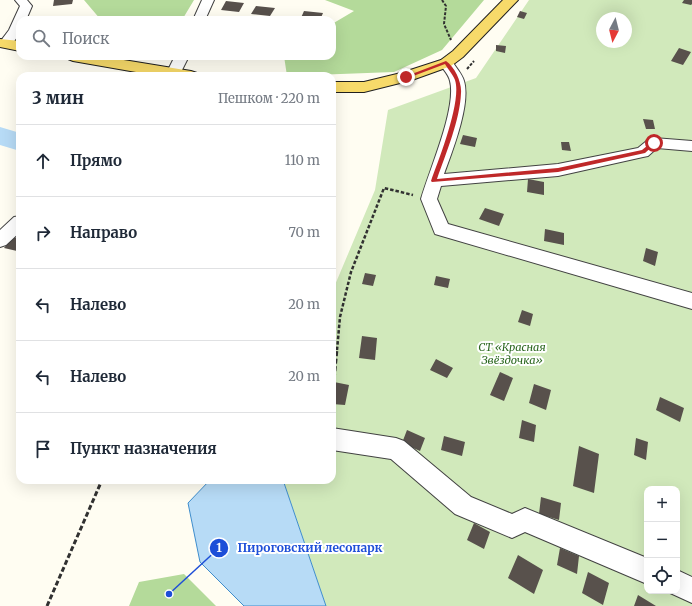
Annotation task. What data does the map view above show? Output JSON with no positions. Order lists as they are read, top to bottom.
{
  "parks": ["СТ «Красная Звёздочка»"],
  "places": ["Пироговский лесопарк"],
  "north": "bottom",
  "page": {
    "search": "Поиск",
    "heading": ["3 мин", "Пешком · 220 m"],
    "list": [
      ["Прямо", "110 m"],
      ["Направо", "70 m"],
      ["Налево", "20 m"],
      ["Налево", "20 m"],
      "Пункт назначения"
    ],
    "map_buttons": ["+", "−"]
  }
}
